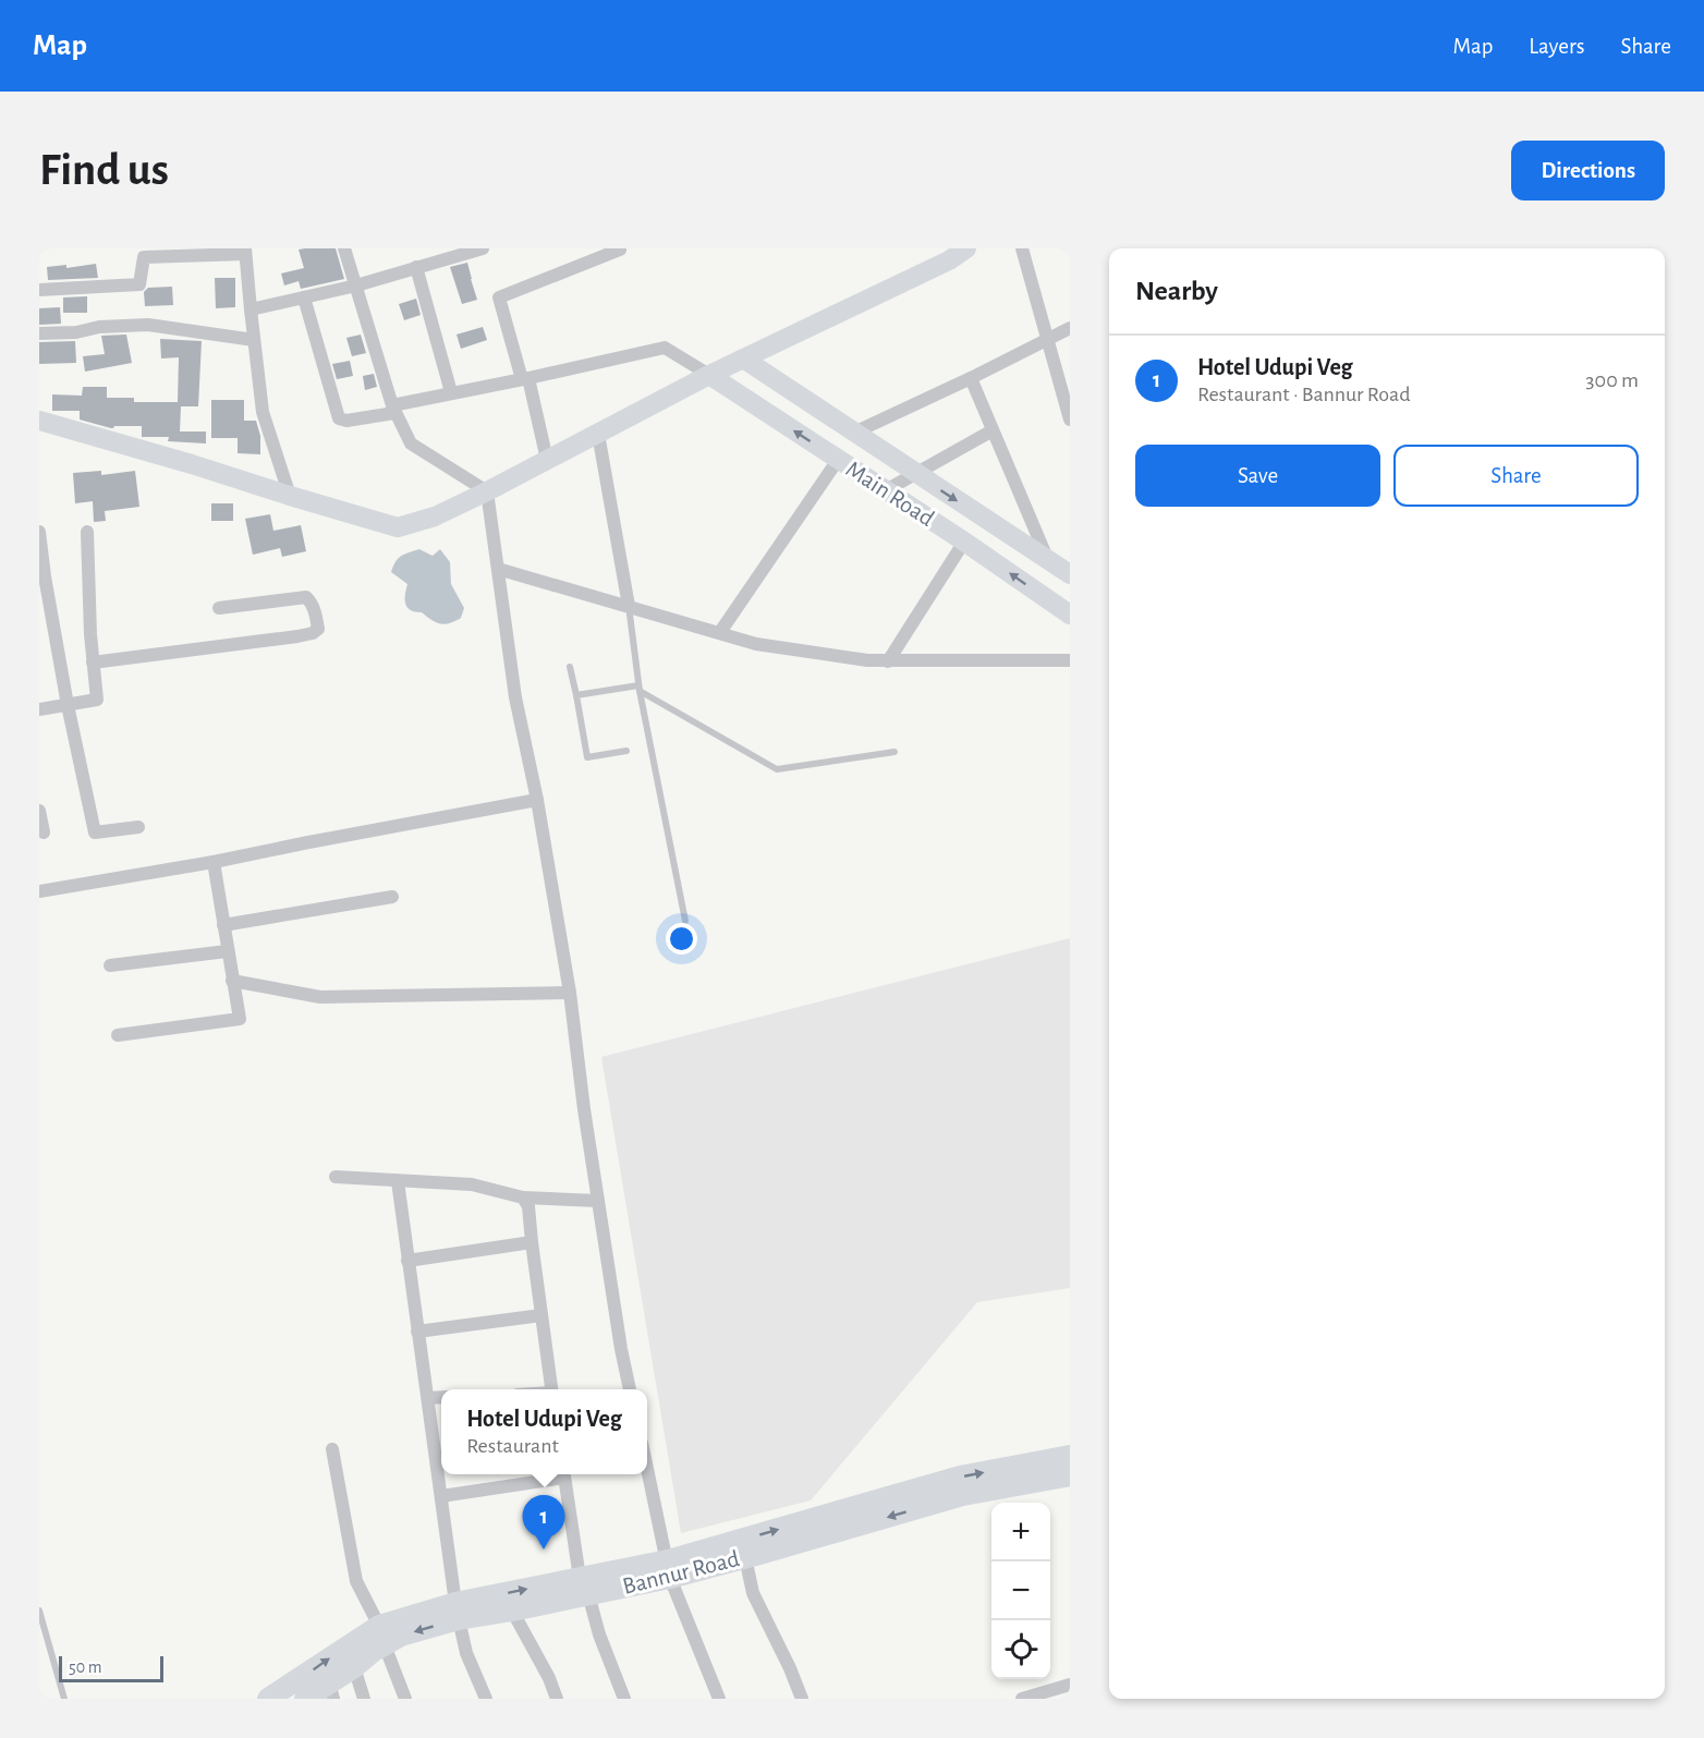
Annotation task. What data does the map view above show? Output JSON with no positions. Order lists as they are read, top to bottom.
{
  "streets": {
    "main road": ["Bannur Road"],
    "street": ["Main Road"]
  },
  "scale_bar": "50 m",
  "page": {
    "header": "Map",
    "nav": ["Map", "Layers", "Share"],
    "buttons": [
      "Directions",
      ["Save", "Share"]
    ],
    "title": "Find us",
    "heading": "Nearby",
    "list": [
      {
        "mark": "1",
        "name": "Hotel Udupi Veg",
        "note": "Restaurant · Bannur Road",
        "value": "300 m"
      }
    ],
    "popup": ["Hotel Udupi Veg", "Restaurant"],
    "pins": "1",
    "map_buttons": ["+", "−"],
    "scale": "50 m"
  }
}
